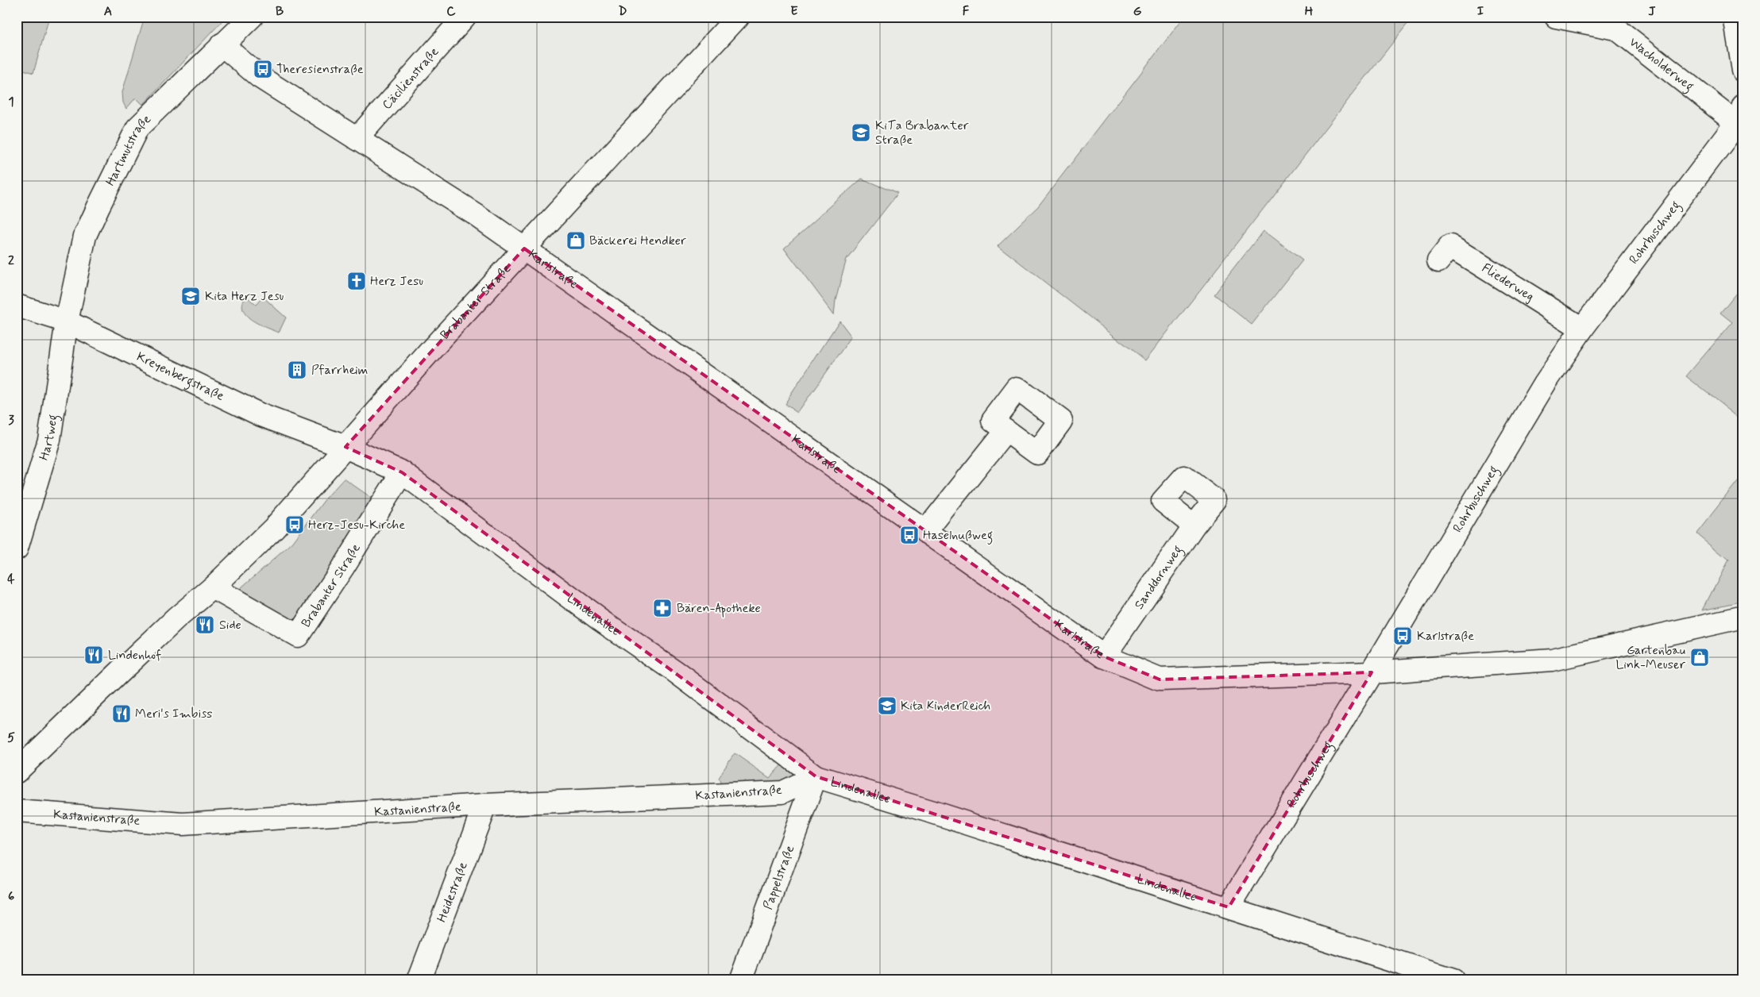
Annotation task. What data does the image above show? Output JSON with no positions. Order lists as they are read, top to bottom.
{
  "streets": {
    "street": [
      "Wacholderweg",
      "Cäcilienstraße",
      "Hartmutstraße",
      "Rohrbuschweg",
      "Karlstraße",
      "Fliederweg",
      "Brabanter Straße",
      "Kreyenbergstraße",
      "Hartweg",
      "Sanddornweg",
      "Lindenallee",
      "Kastanienstraße",
      "Pappelstraße",
      "Heidestraße"
    ]
  },
  "crossings": [
    ["Wacholderweg", "Rohrbuschweg"],
    ["Hartmutstraße", "Kreyenbergstraße"],
    ["Hartmutstraße", "Hartweg"],
    ["Rohrbuschweg", "Karlstraße"],
    ["Rohrbuschweg", "Fliederweg"],
    ["Rohrbuschweg", "Lindenallee"],
    ["Karlstraße", "Brabanter Straße"],
    ["Karlstraße", "Sanddornweg"],
    ["Brabanter Straße", "Kreyenbergstraße"],
    ["Brabanter Straße", "Lindenallee"],
    ["Kreyenbergstraße", "Hartweg"],
    ["Kreyenbergstraße", "Lindenallee"],
    ["Lindenallee", "Kastanienstraße"],
    ["Lindenallee", "Pappelstraße"],
    ["Kastanienstraße", "Pappelstraße"],
    ["Kastanienstraße", "Heidestraße"]
  ],
  "places": {
    "bus stop": [
      "Theresienstraße",
      "Herz-Jesu-Kirche",
      "Haselnußweg",
      "Karlstraße"
    ],
    "school or university": ["KiTa Brabanter Straße", "Kita Herz Jesu", "Kita KinderReich"],
    "shop": ["Bäckerei Hendker", "Gartenbau Link-Meuser"],
    "church": ["Herz Jesu"],
    "building": ["Pfarrheim"],
    "pharmacy": ["Bären-Apotheke"],
    "restaurant": ["Side", "Lindenhof", "Meri's Imbiss"]
  },
  "grid": {
    "columns": [
      "A",
      "B",
      "C",
      "D",
      "E",
      "F",
      "G",
      "H",
      "I",
      "J"
    ],
    "rows": [
      "1",
      "2",
      "3",
      "4",
      "5",
      "6"
    ]
  }
}
